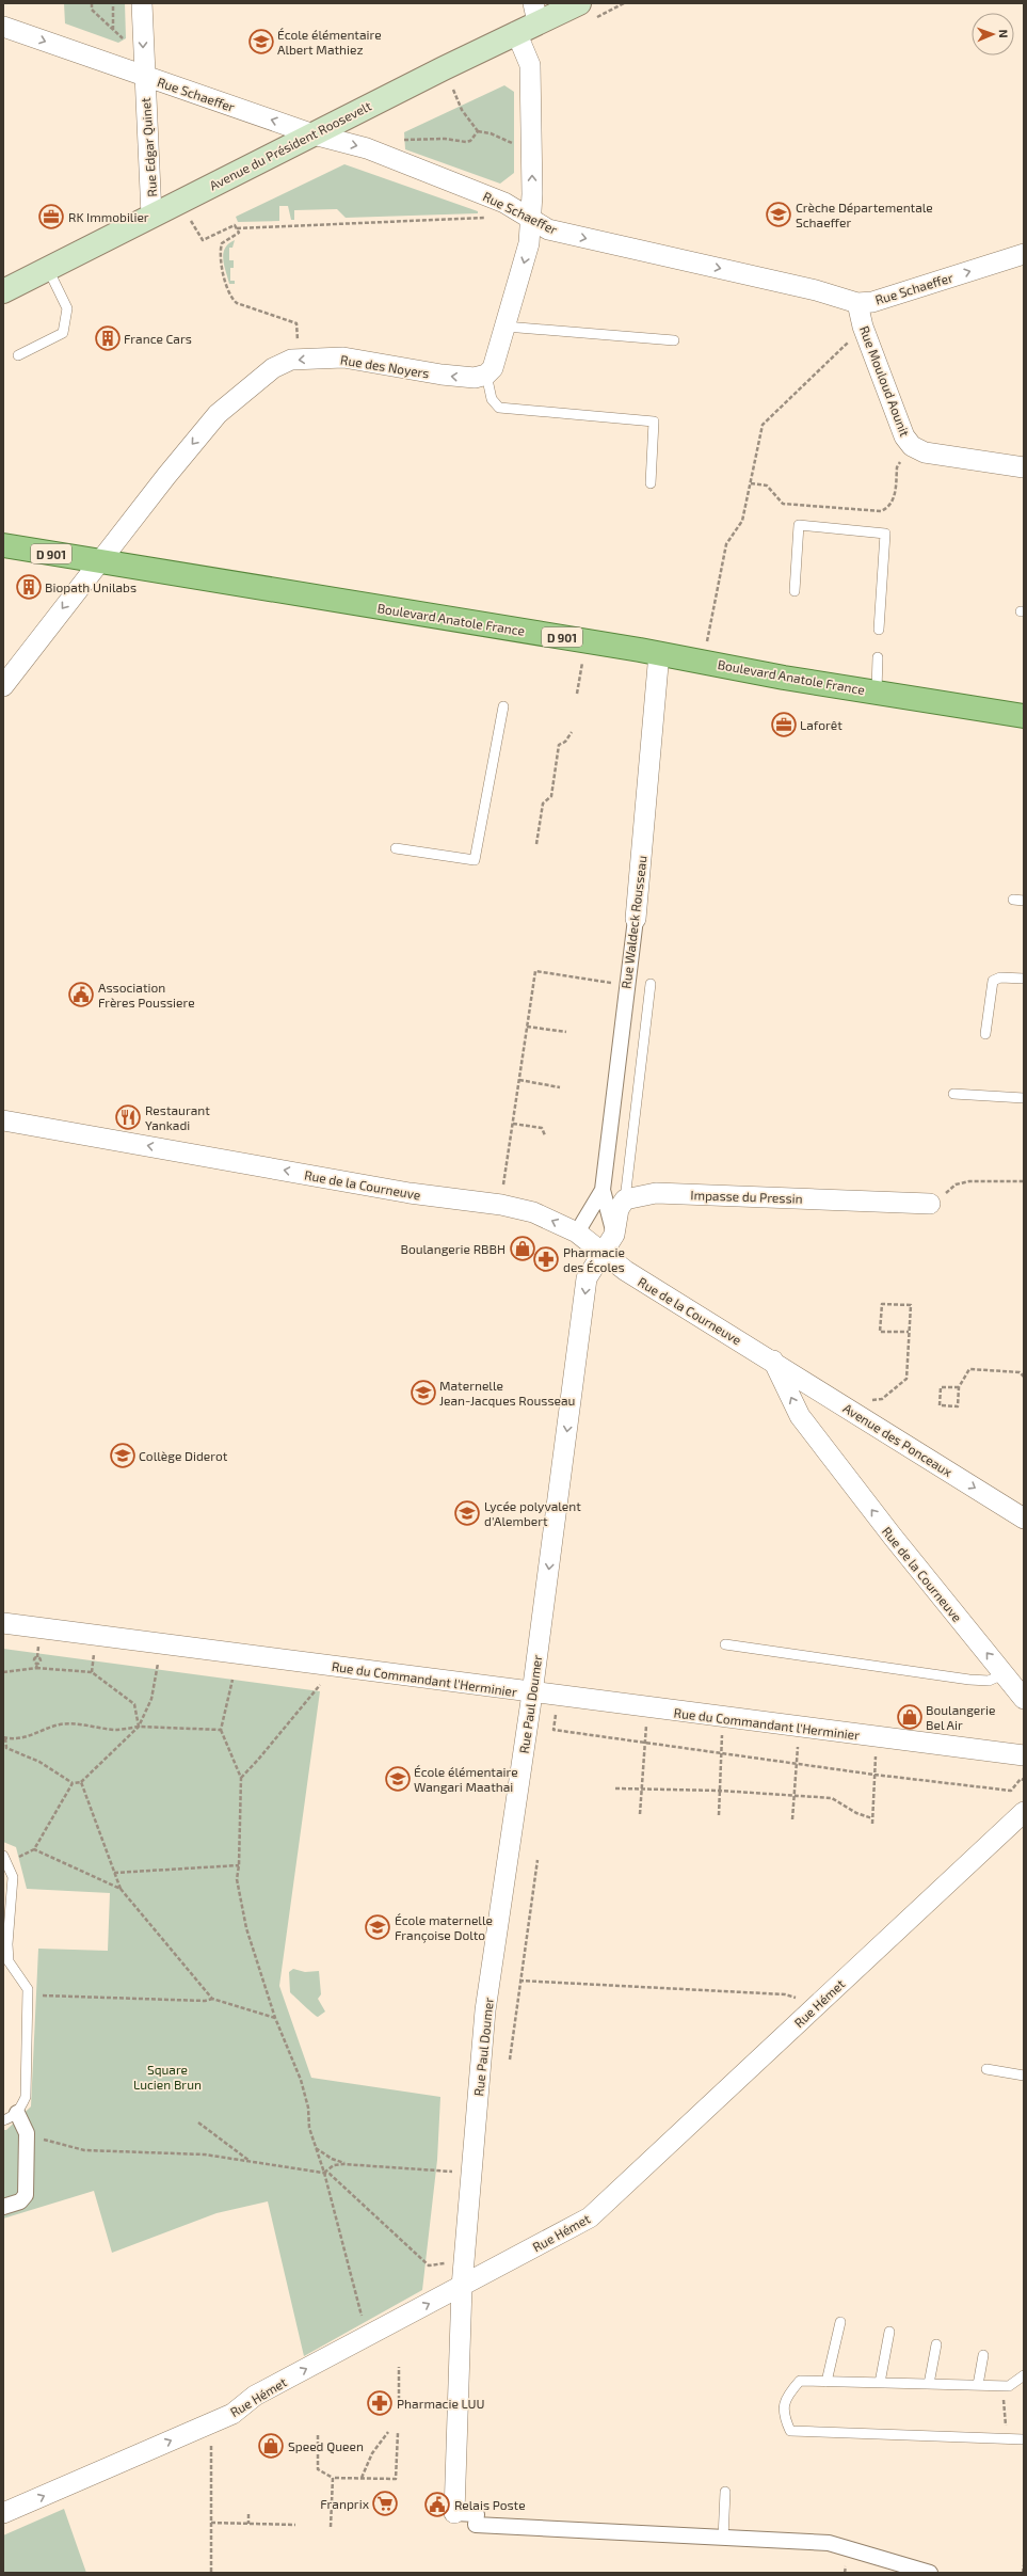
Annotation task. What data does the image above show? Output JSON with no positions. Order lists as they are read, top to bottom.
{
  "streets": {
    "main road": ["Avenue du Président Roosevelt", "D 901", "Boulevard Anatole France"],
    "street": [
      "Rue Schaeffer",
      "Rue Edgar Quinet",
      "Rue des Noyers",
      "Rue Mouloud Aounit",
      "Rue Waldeck Rousseau",
      "Rue de la Courneuve",
      "Impasse du Pressin",
      "Avenue des Ponceaux",
      "Rue du Commandant l'Herminier",
      "Rue Paul Doumer",
      "Rue Hémet"
    ]
  },
  "crossings": [
    ["Rue Schaeffer", "Avenue du Président Roosevelt"],
    ["Rue Schaeffer", "Rue Edgar Quinet"],
    ["Rue Schaeffer", "Rue Mouloud Aounit"],
    ["Avenue du Président Roosevelt", "Rue Edgar Quinet"],
    ["Rue des Noyers", "Boulevard Anatole France"],
    ["Boulevard Anatole France", "Rue Waldeck Rousseau"],
    ["Rue Waldeck Rousseau", "Rue de la Courneuve"],
    ["Rue de la Courneuve", "Avenue des Ponceaux"],
    ["Rue de la Courneuve", "Rue Paul Doumer"],
    ["Rue du Commandant l'Herminier", "Rue Paul Doumer"],
    ["Rue Paul Doumer", "Rue Hémet"]
  ],
  "one_way": [
    "Rue des Noyers",
    "Rue de la Courneuve",
    "Avenue des Ponceaux",
    "Rue Paul Doumer",
    "Rue Hémet"
  ],
  "parks": ["Square Lucien Brun"],
  "places": {
    "school or university": [
      "École élémentaire Albert Mathiez",
      "Crèche Départementale Schaeffer",
      "Maternelle Jean-Jacques Rousseau",
      "Collège Diderot",
      "Lycée polyvalent d'Alembert",
      "École élémentaire Wangari Maathai",
      "École maternelle Françoise Dolto"
    ],
    "office": ["RK Immobilier", "Laforêt"],
    "building": ["France Cars", "Biopath Unilabs"],
    "public building": ["Association Frères Poussiere", "Relais Poste"],
    "restaurant": ["Restaurant Yankadi"],
    "shop": ["Boulangerie RBBH", "Boulangerie Bel Air", "Speed Queen"],
    "pharmacy": ["Pharmacie des Écoles", "Pharmacie LUU"],
    "supermarket": ["Franprix"]
  },
  "north": "right"
}
